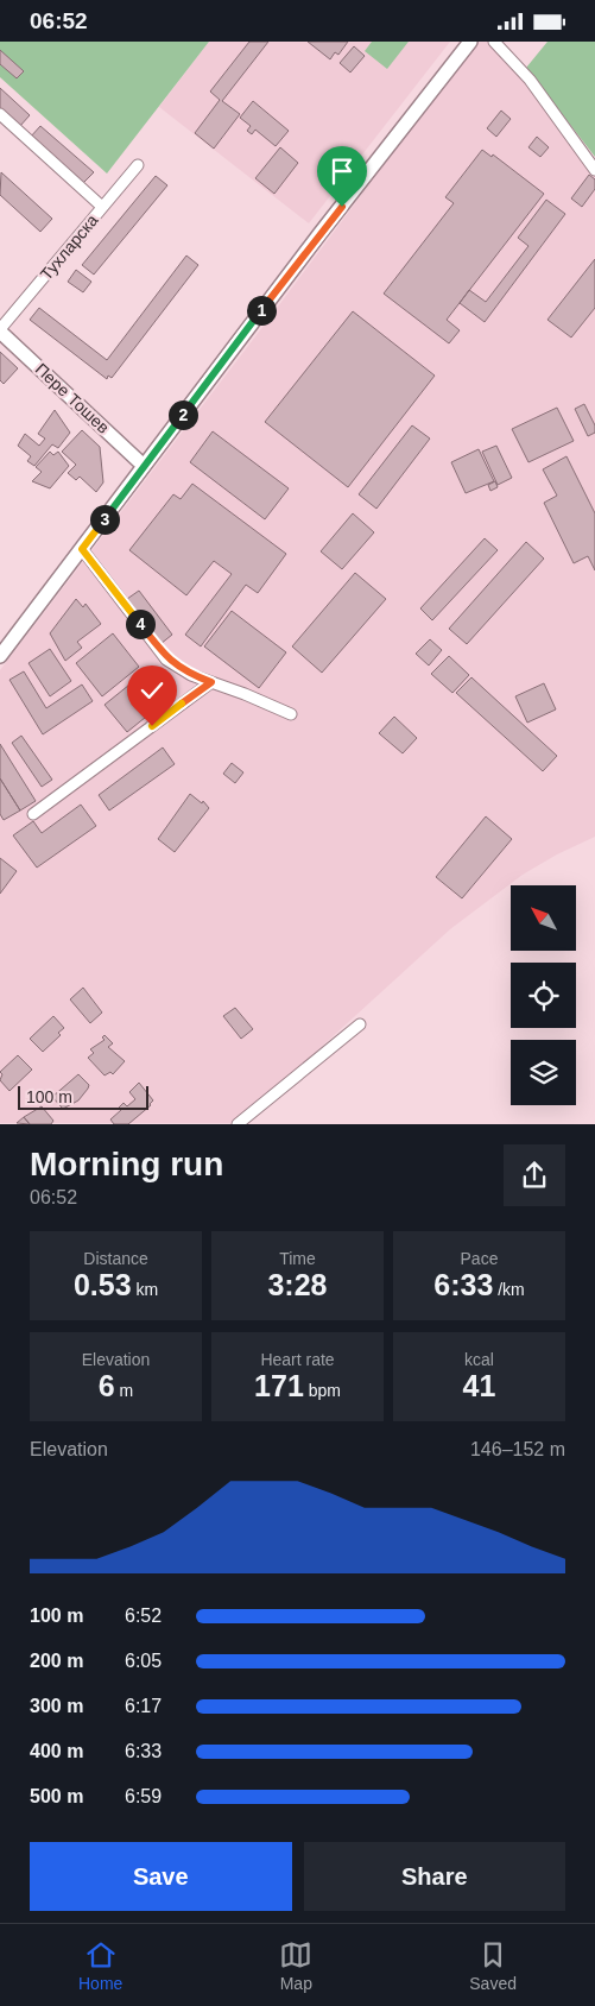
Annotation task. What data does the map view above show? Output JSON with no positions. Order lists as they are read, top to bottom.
{
  "streets": {
    "street": ["Тухларска", "Пере Тошев"]
  },
  "crossings": [
    ["Тухларска", "Пере Тошев"]
  ],
  "scale_bar": "100 m",
  "north": "top left",
  "page": {
    "status": "06:52",
    "pins": [
      "1",
      "2",
      "3",
      "4"
    ],
    "scale": "100 m",
    "heading": ["Morning run", "06:52"],
    "stats": [
      ["Distance", "0.53 km"],
      ["Time", "3:28"],
      ["Pace", "6:33 /km"],
      ["Elevation", "6 m"],
      ["Heart rate", "171 bpm"],
      ["kcal", "41"]
    ],
    "chart": ["Elevation", "146–152 m"],
    "list": [
      {
        "name": "100 m",
        "note": "6:52"
      },
      {
        "name": "200 m",
        "note": "6:05"
      },
      {
        "name": "300 m",
        "note": "6:17"
      },
      {
        "name": "400 m",
        "note": "6:33"
      },
      {
        "name": "500 m",
        "note": "6:59"
      }
    ],
    "buttons": ["Save", "Share"],
    "tabs": ["Home", "Map", "Saved"]
  }
}
